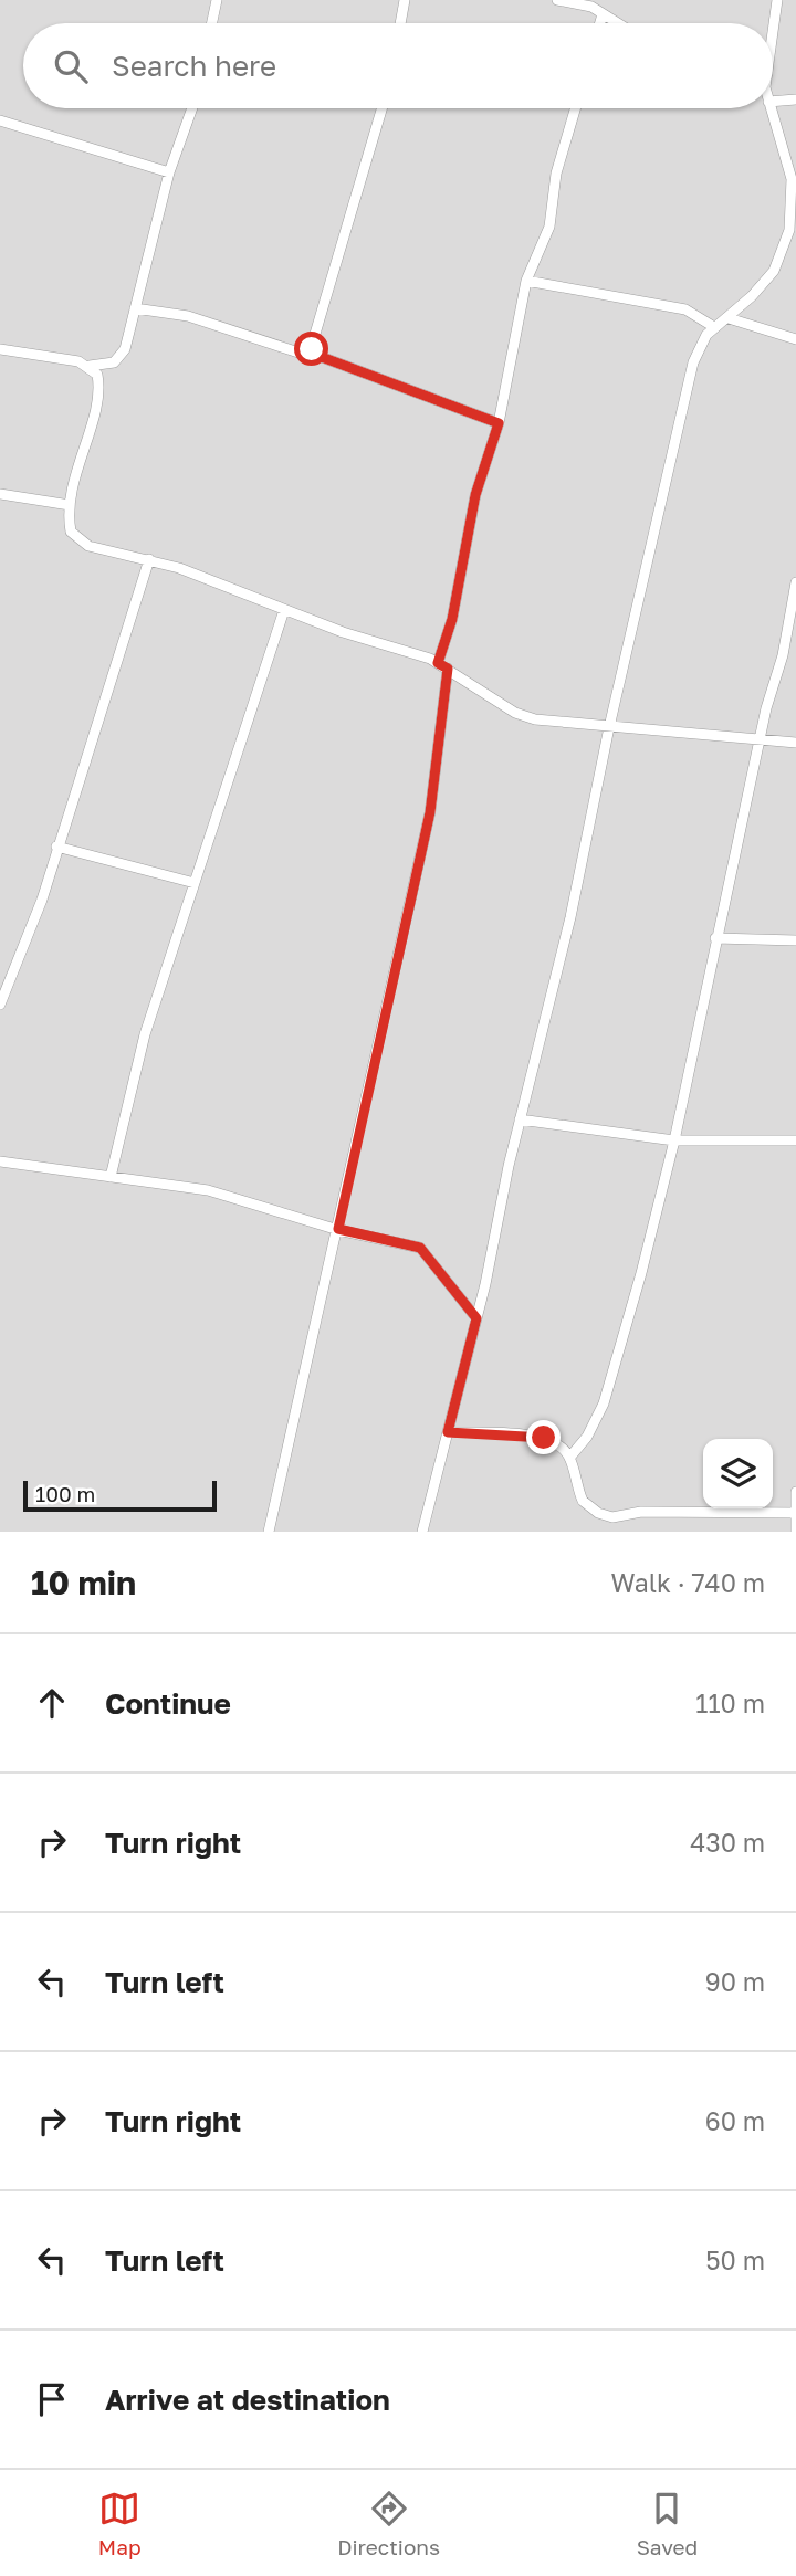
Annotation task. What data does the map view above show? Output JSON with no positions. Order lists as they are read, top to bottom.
{
  "scale_bar": "100 m",
  "page": {
    "search": "Search here",
    "scale": "100 m",
    "heading": ["10 min", "Walk · 740 m"],
    "list": [
      ["Continue", "110 m"],
      ["Turn right", "430 m"],
      ["Turn left", "90 m"],
      ["Turn right", "60 m"],
      ["Turn left", "50 m"],
      "Arrive at destination"
    ],
    "nav": ["Map", "Directions", "Saved"]
  }
}
